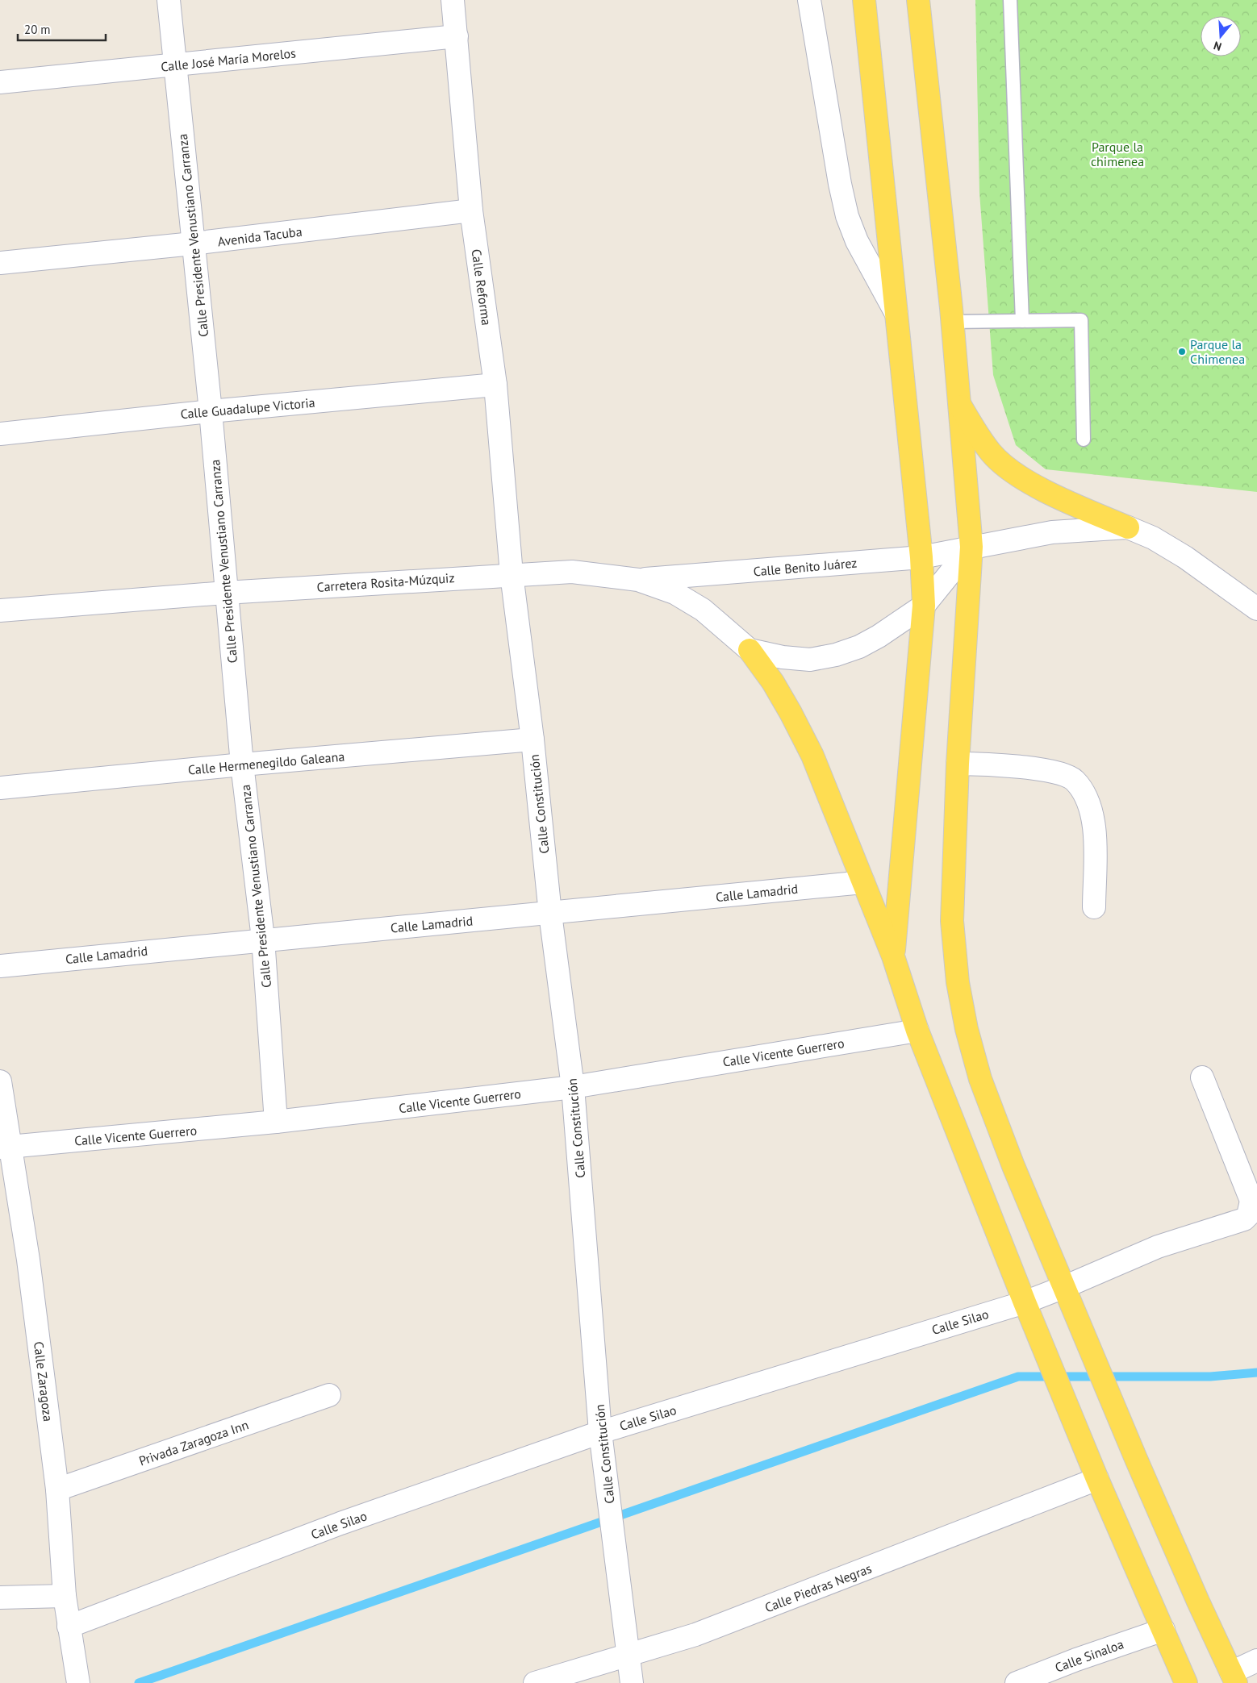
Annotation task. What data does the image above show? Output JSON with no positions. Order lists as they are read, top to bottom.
{
  "streets": {
    "street": [
      "Calle José María Morelos",
      "Calle Presidente Venustiano Carranza",
      "Avenida Tacuba",
      "Calle Reforma",
      "Calle Guadalupe Victoria",
      "Calle Benito Juárez",
      "Carretera Rosita-Múzquiz",
      "Calle Hermenegildo Galeana",
      "Calle Constitución",
      "Calle Lamadrid",
      "Calle Vicente Guerrero",
      "Calle Silao",
      "Calle Zaragoza",
      "Privada Zaragoza Inn",
      "Calle Piedras Negras",
      "Calle Sinaloa"
    ]
  },
  "crossings": [
    ["Calle José María Morelos", "Calle Presidente Venustiano Carranza"],
    ["Calle José María Morelos", "Calle Reforma"],
    ["Calle Presidente Venustiano Carranza", "Avenida Tacuba"],
    ["Calle Presidente Venustiano Carranza", "Calle Guadalupe Victoria"],
    ["Calle Presidente Venustiano Carranza", "Carretera Rosita-Múzquiz"],
    ["Calle Presidente Venustiano Carranza", "Calle Hermenegildo Galeana"],
    ["Calle Presidente Venustiano Carranza", "Calle Lamadrid"],
    ["Calle Presidente Venustiano Carranza", "Calle Vicente Guerrero"],
    ["Avenida Tacuba", "Calle Reforma"],
    ["Calle Reforma", "Calle Guadalupe Victoria"],
    ["Calle Reforma", "Carretera Rosita-Múzquiz"],
    ["Calle Reforma", "Calle Constitución"],
    ["Calle Benito Juárez", "Carretera Rosita-Múzquiz"],
    ["Carretera Rosita-Múzquiz", "Calle Constitución"],
    ["Calle Hermenegildo Galeana", "Calle Constitución"],
    ["Calle Constitución", "Calle Lamadrid"],
    ["Calle Constitución", "Calle Vicente Guerrero"],
    ["Calle Constitución", "Calle Silao"],
    ["Calle Constitución", "Calle Piedras Negras"],
    ["Calle Vicente Guerrero", "Calle Zaragoza"],
    ["Calle Silao", "Calle Zaragoza"],
    ["Calle Zaragoza", "Privada Zaragoza Inn"]
  ],
  "parks": ["Parque la chimenea"],
  "places": ["Parque la Chimenea"],
  "scale_bar": "20 m",
  "north": "bottom"
}
